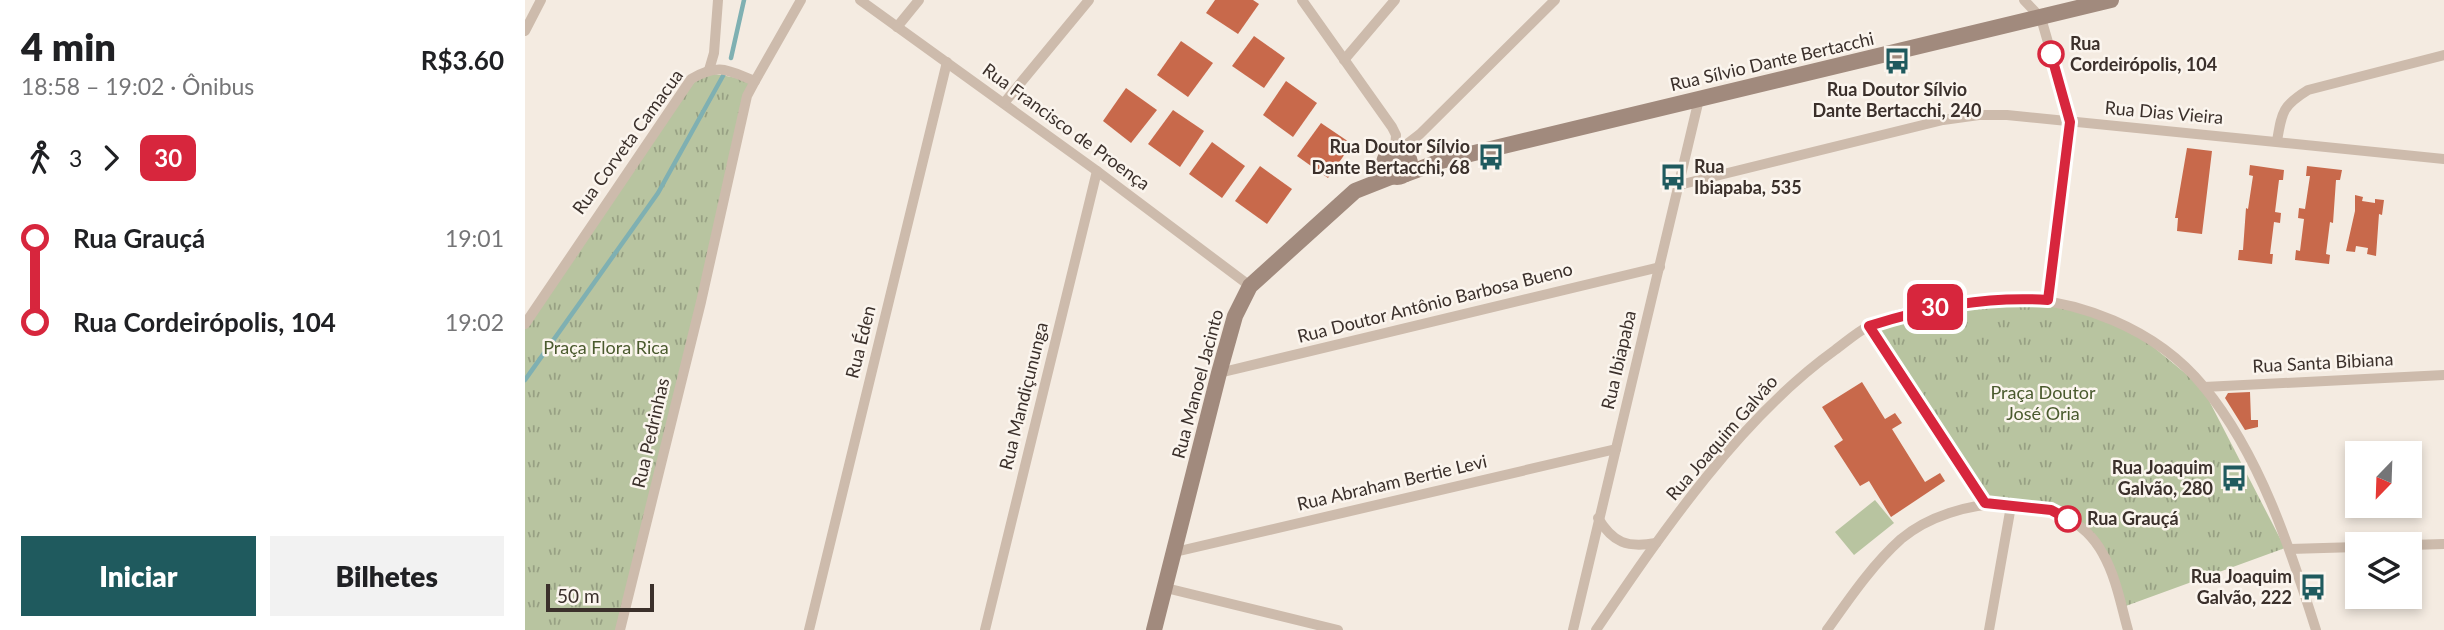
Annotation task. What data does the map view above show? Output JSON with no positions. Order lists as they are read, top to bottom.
{
  "streets": {
    "street": [
      "Rua Sílvio Dante Bertacchi",
      "Rua Dias Vieira",
      "Rua Francisco de Proença",
      "Rua Corveta Camacua",
      "Rua Doutor Antônio Barbosa Bueno",
      "Rua Éden",
      "Rua Ibiapaba",
      "Rua Santa Bibiana",
      "Rua Manoel Jacinto",
      "Rua Mandiçununga",
      "Rua Pedrinhas",
      "Rua Joaquim Galvão",
      "Rua Abraham Bertie Levi"
    ]
  },
  "crossings": [
    ["Rua Sílvio Dante Bertacchi", "Rua Ibiapaba"],
    ["Rua Sílvio Dante Bertacchi", "Rua Manoel Jacinto"],
    ["Rua Dias Vieira", "Rua Ibiapaba"],
    ["Rua Francisco de Proença", "Rua Éden"],
    ["Rua Francisco de Proença", "Rua Manoel Jacinto"],
    ["Rua Francisco de Proença", "Rua Mandiçununga"],
    ["Rua Doutor Antônio Barbosa Bueno", "Rua Ibiapaba"],
    ["Rua Doutor Antônio Barbosa Bueno", "Rua Manoel Jacinto"],
    ["Rua Ibiapaba", "Rua Abraham Bertie Levi"],
    ["Rua Santa Bibiana", "Rua Joaquim Galvão"],
    ["Rua Manoel Jacinto", "Rua Abraham Bertie Levi"]
  ],
  "parks": ["Praça Flora Rica", "Praça Doutor José Oria"],
  "places": {
    "other": ["Rua Cordeirópolis, 104", "Rua Grauçá"],
    "bus stop": [
      "Rua Doutor Sílvio Dante Bertacchi, 240",
      "Rua Doutor Sílvio Dante Bertacchi, 68",
      "Rua Ibiapaba, 535",
      "Rua Joaquim Galvão, 280",
      "Rua Joaquim Galvão, 222"
    ]
  },
  "lines": ["bus line 30"],
  "scale_bar": "50 m",
  "north": "bottom left",
  "page": {
    "heading": ["4 min", "18:58 – 19:02 · Ônibus", "R$3.60"],
    "on_map": "30",
    "legs": ["3", "30"],
    "list": [
      {
        "name": "Rua Grauçá",
        "value": "19:01"
      },
      {
        "name": "Rua Cordeirópolis, 104",
        "value": "19:02"
      }
    ],
    "buttons": ["Iniciar", "Bilhetes"],
    "scale": "50 m"
  }
}
